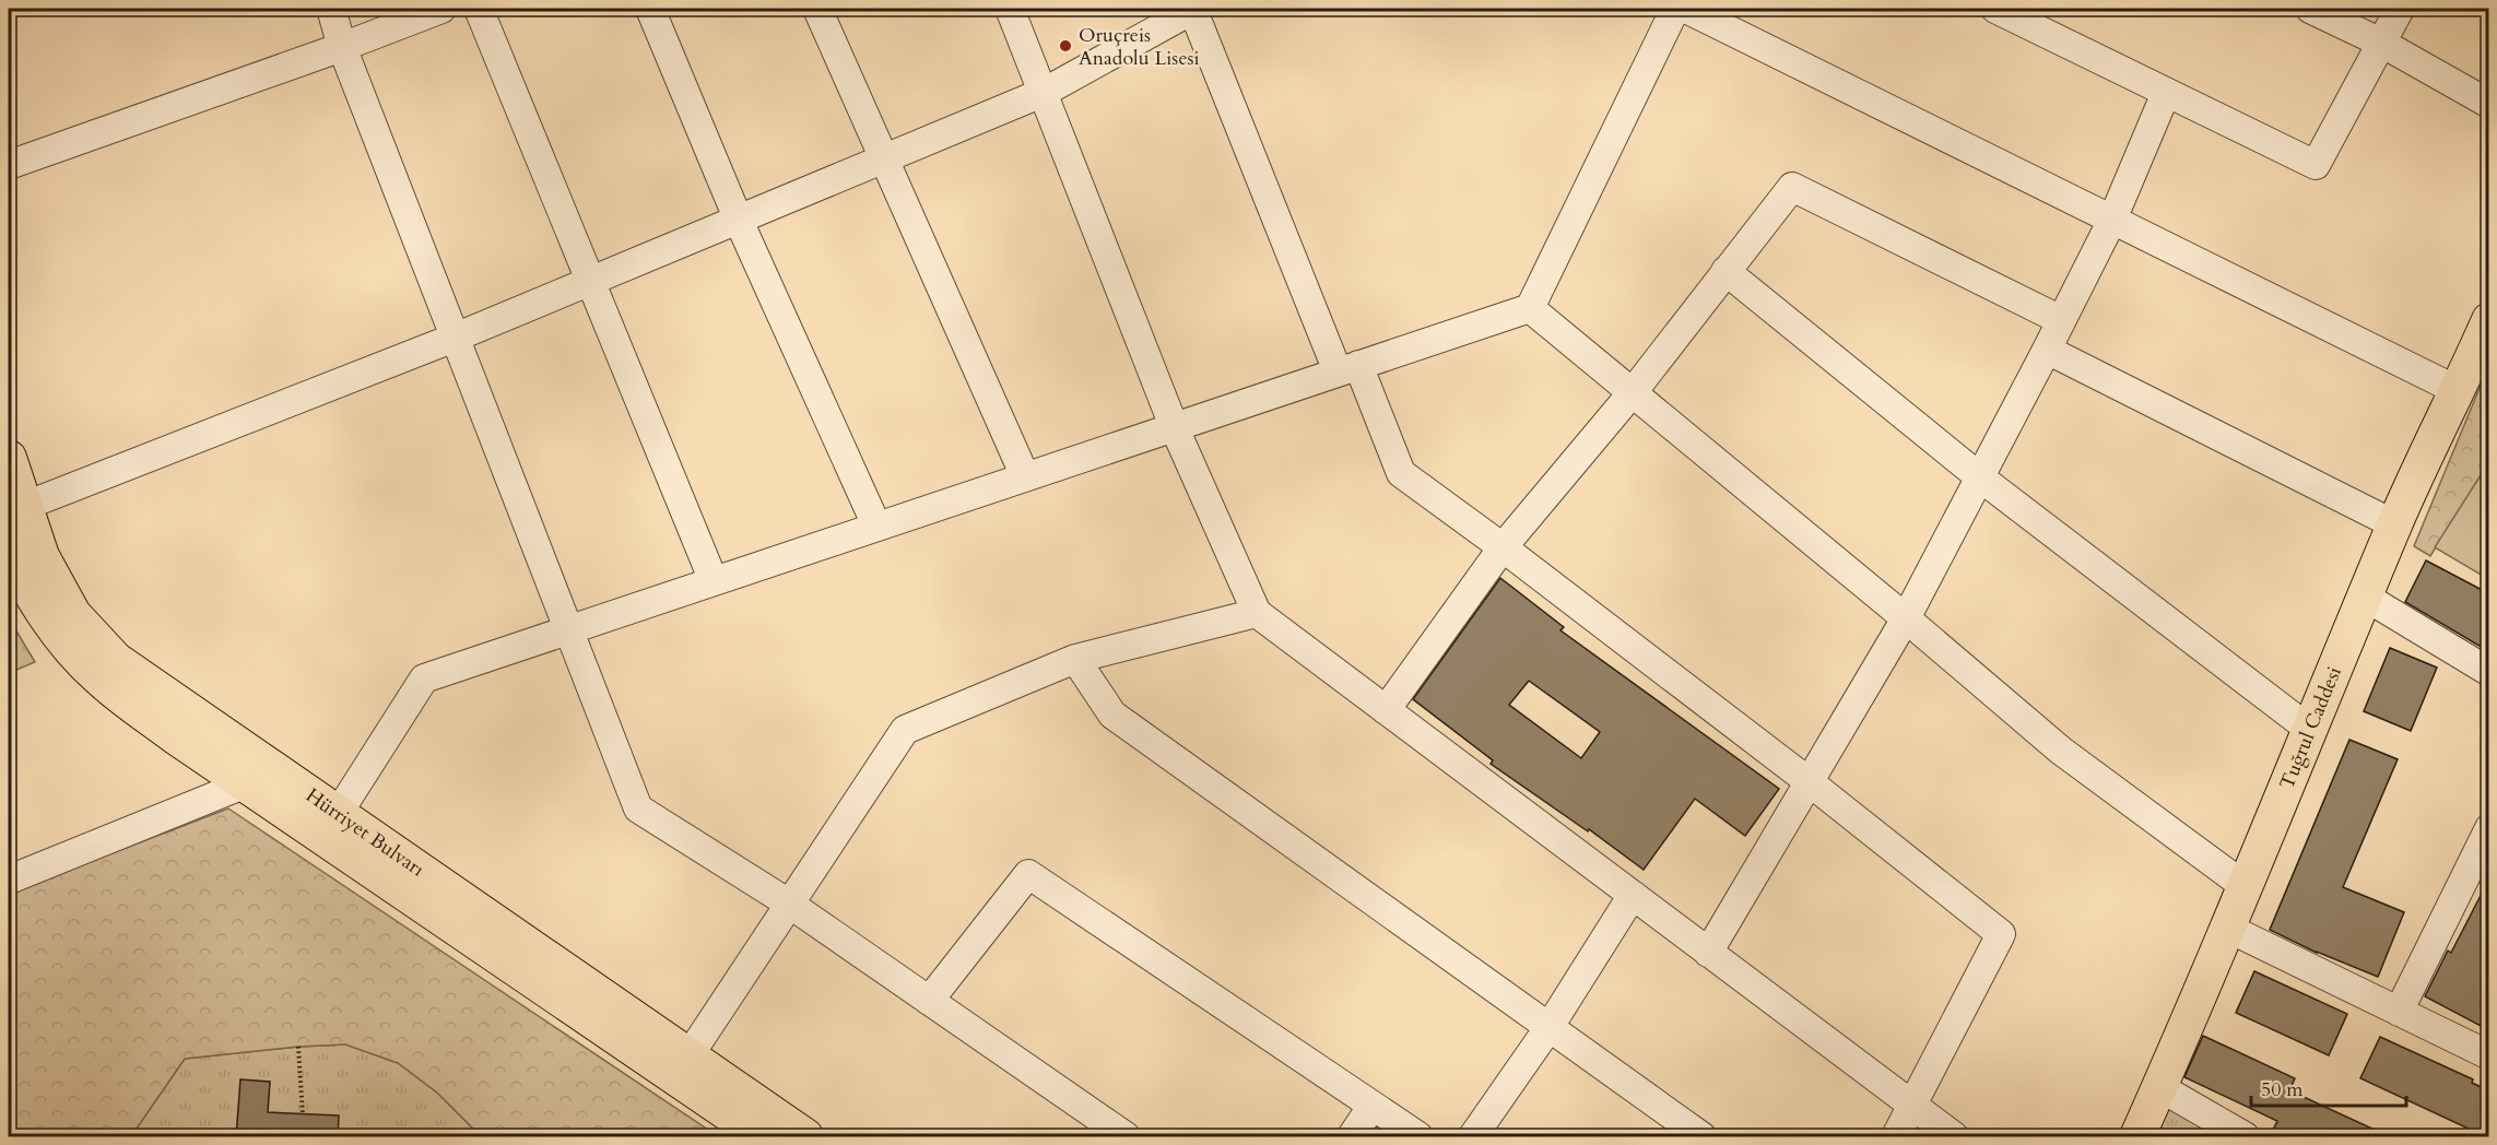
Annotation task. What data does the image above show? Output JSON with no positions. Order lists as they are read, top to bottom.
{
  "streets": {
    "main road": ["Tuğrul Caddesi", "Hürriyet Bulvarı"]
  },
  "places": ["Oruçreis Anadolu Lisesi"],
  "scale_bar": "50 m"
}
